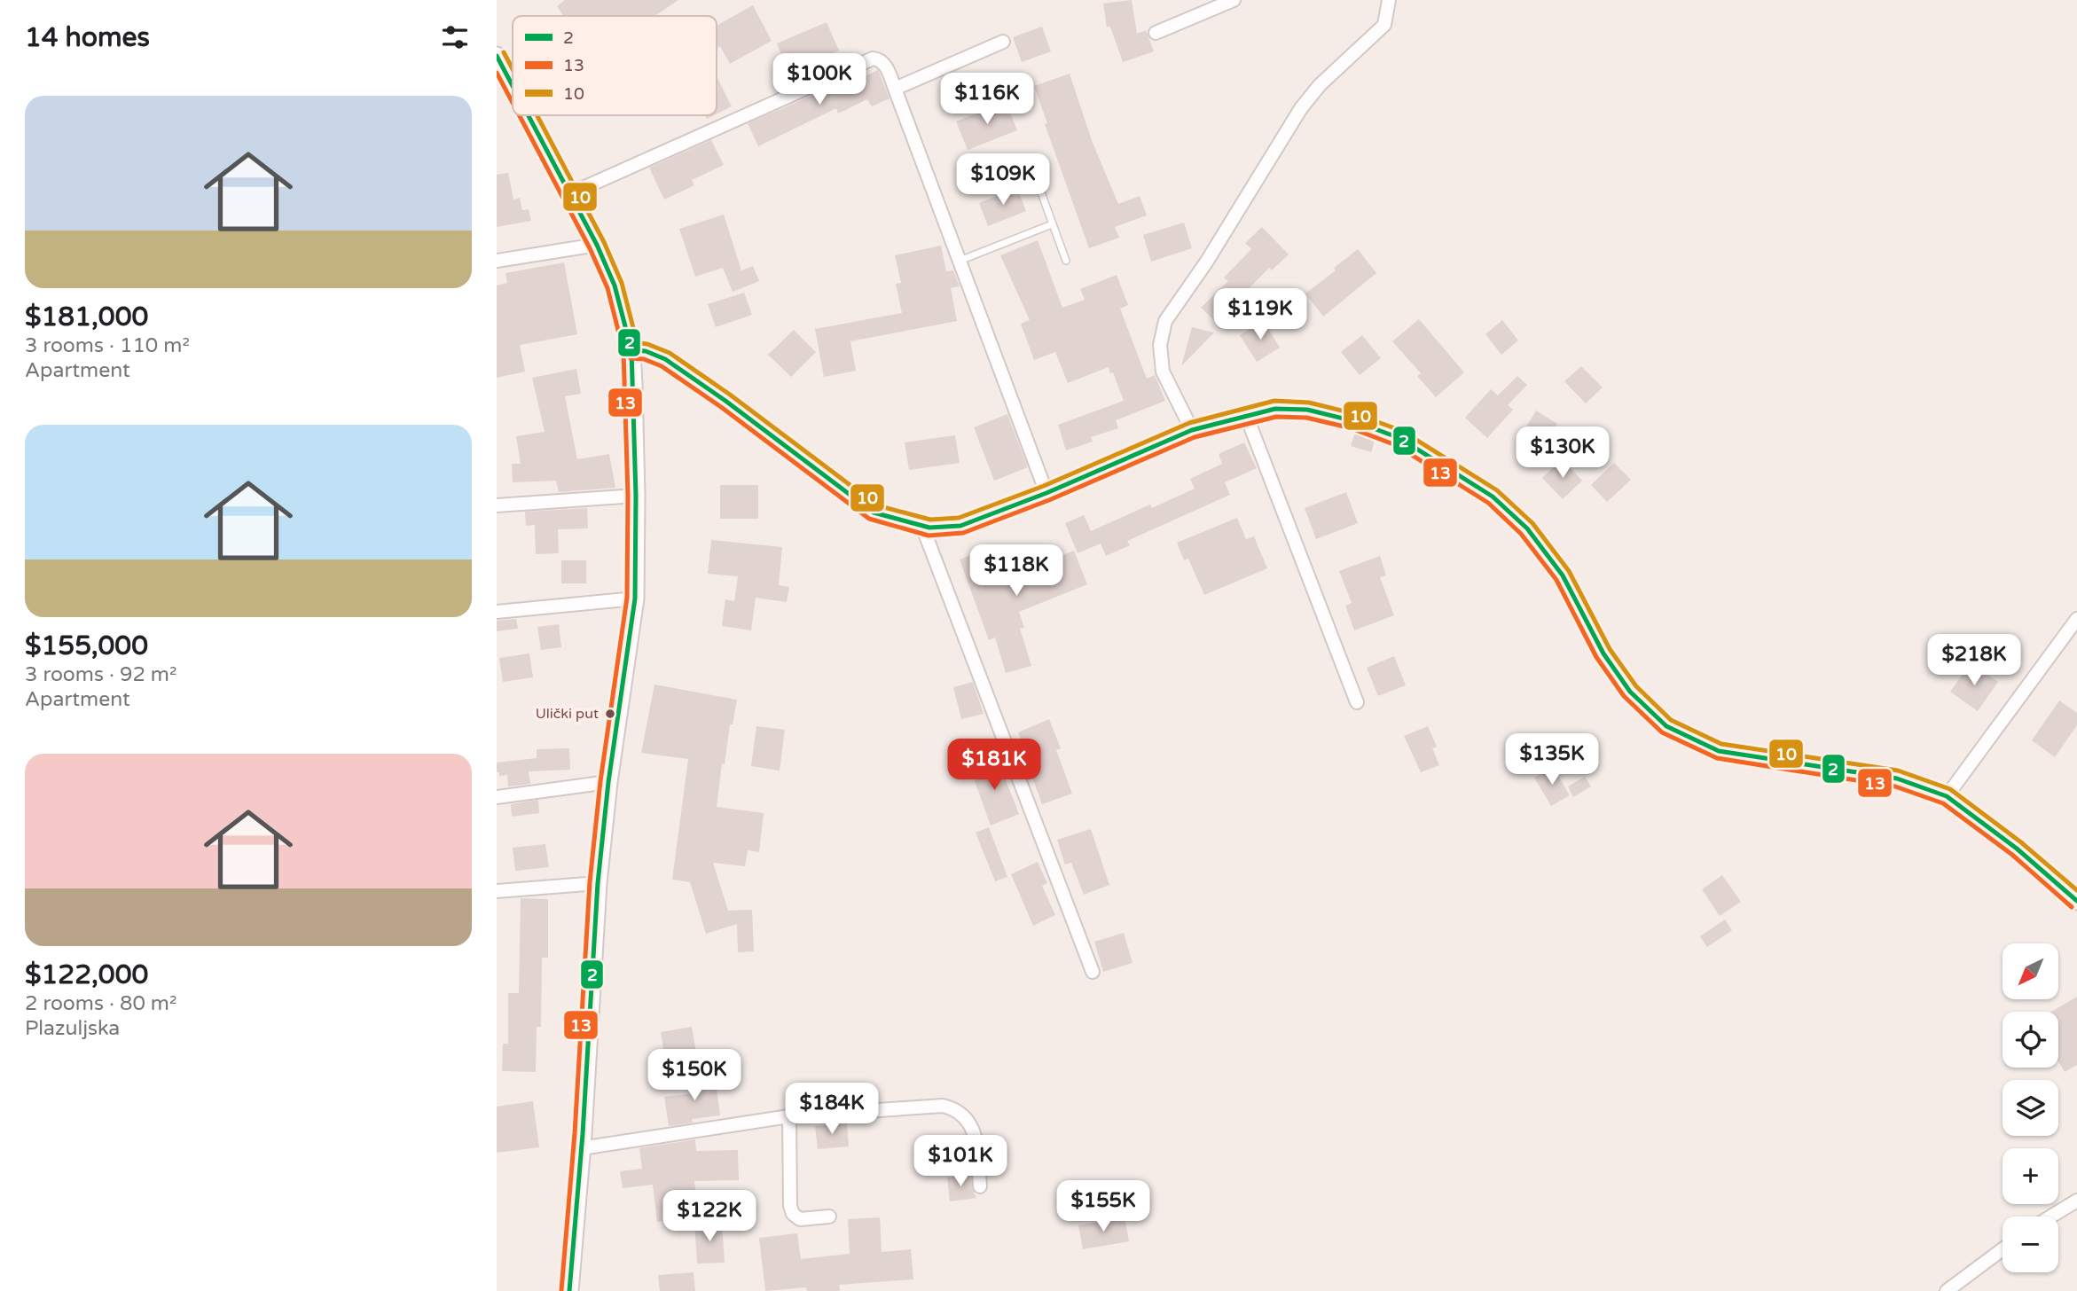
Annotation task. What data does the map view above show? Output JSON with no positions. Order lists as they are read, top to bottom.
{
  "places": ["Ulički put"],
  "lines": ["transit line 10", "transit line 2", "transit line 13"],
  "legend": ["2", "13", "10"],
  "north": "bottom left",
  "page": {
    "heading": "14 homes",
    "price": [
      "$100K",
      "$116K",
      "$109K",
      "$119K",
      "$130K",
      "$118K",
      "$218K",
      "$135K",
      "$181K",
      "$150K",
      "$184K",
      "$101K",
      "$155K",
      "$122K"
    ],
    "list": [
      {
        "name": "$181,000",
        "note": "3 rooms · 110 m² · Apartment"
      },
      {
        "name": "$155,000",
        "note": "3 rooms · 92 m² · Apartment"
      },
      {
        "name": "$122,000",
        "note": "2 rooms · 80 m² · Plazuljska"
      }
    ],
    "map_buttons": ["+", "−"]
  }
}
